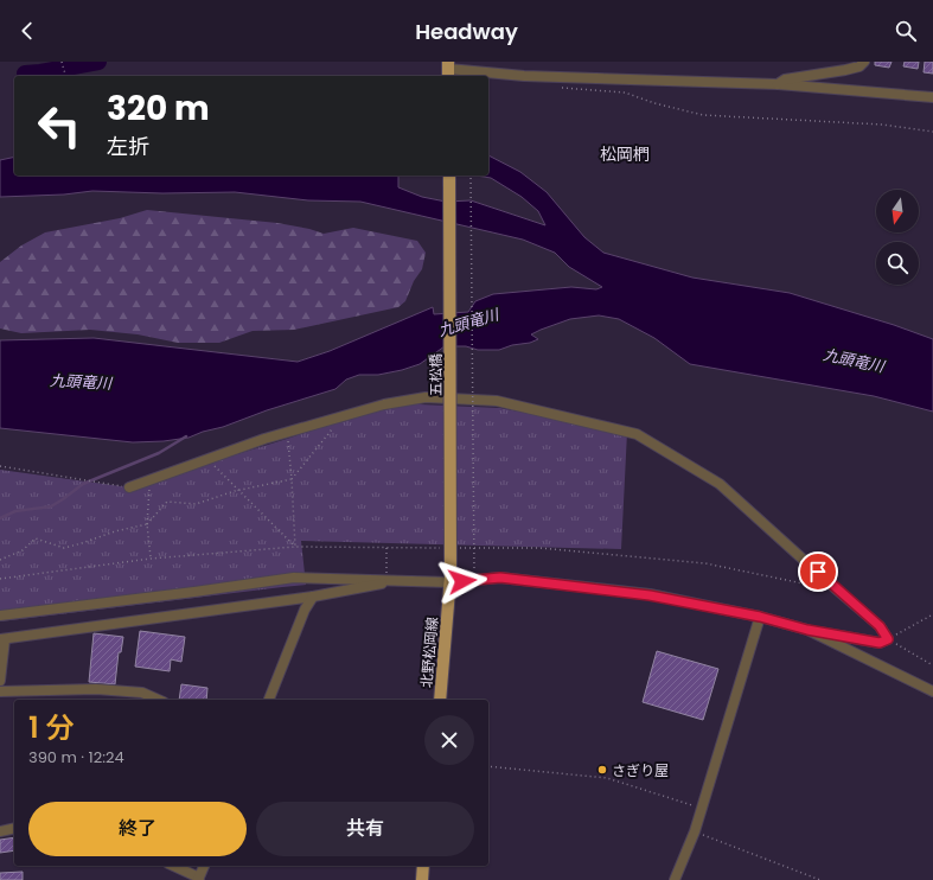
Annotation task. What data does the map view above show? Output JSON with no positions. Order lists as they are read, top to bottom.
{
  "streets": {
    "main road": ["五松橋", "北野松岡線"]
  },
  "crossings": [
    ["五松橋", "北野松岡線"]
  ],
  "districts": ["松岡椚"],
  "water": ["九頭竜川"],
  "places": ["さぎり屋"],
  "north": "bottom",
  "page": {
    "header": "Headway",
    "turn": ["320 m", "左折"],
    "heading": ["1 分", "390 m · 12:24"],
    "buttons": ["終了", "共有"]
  }
}
